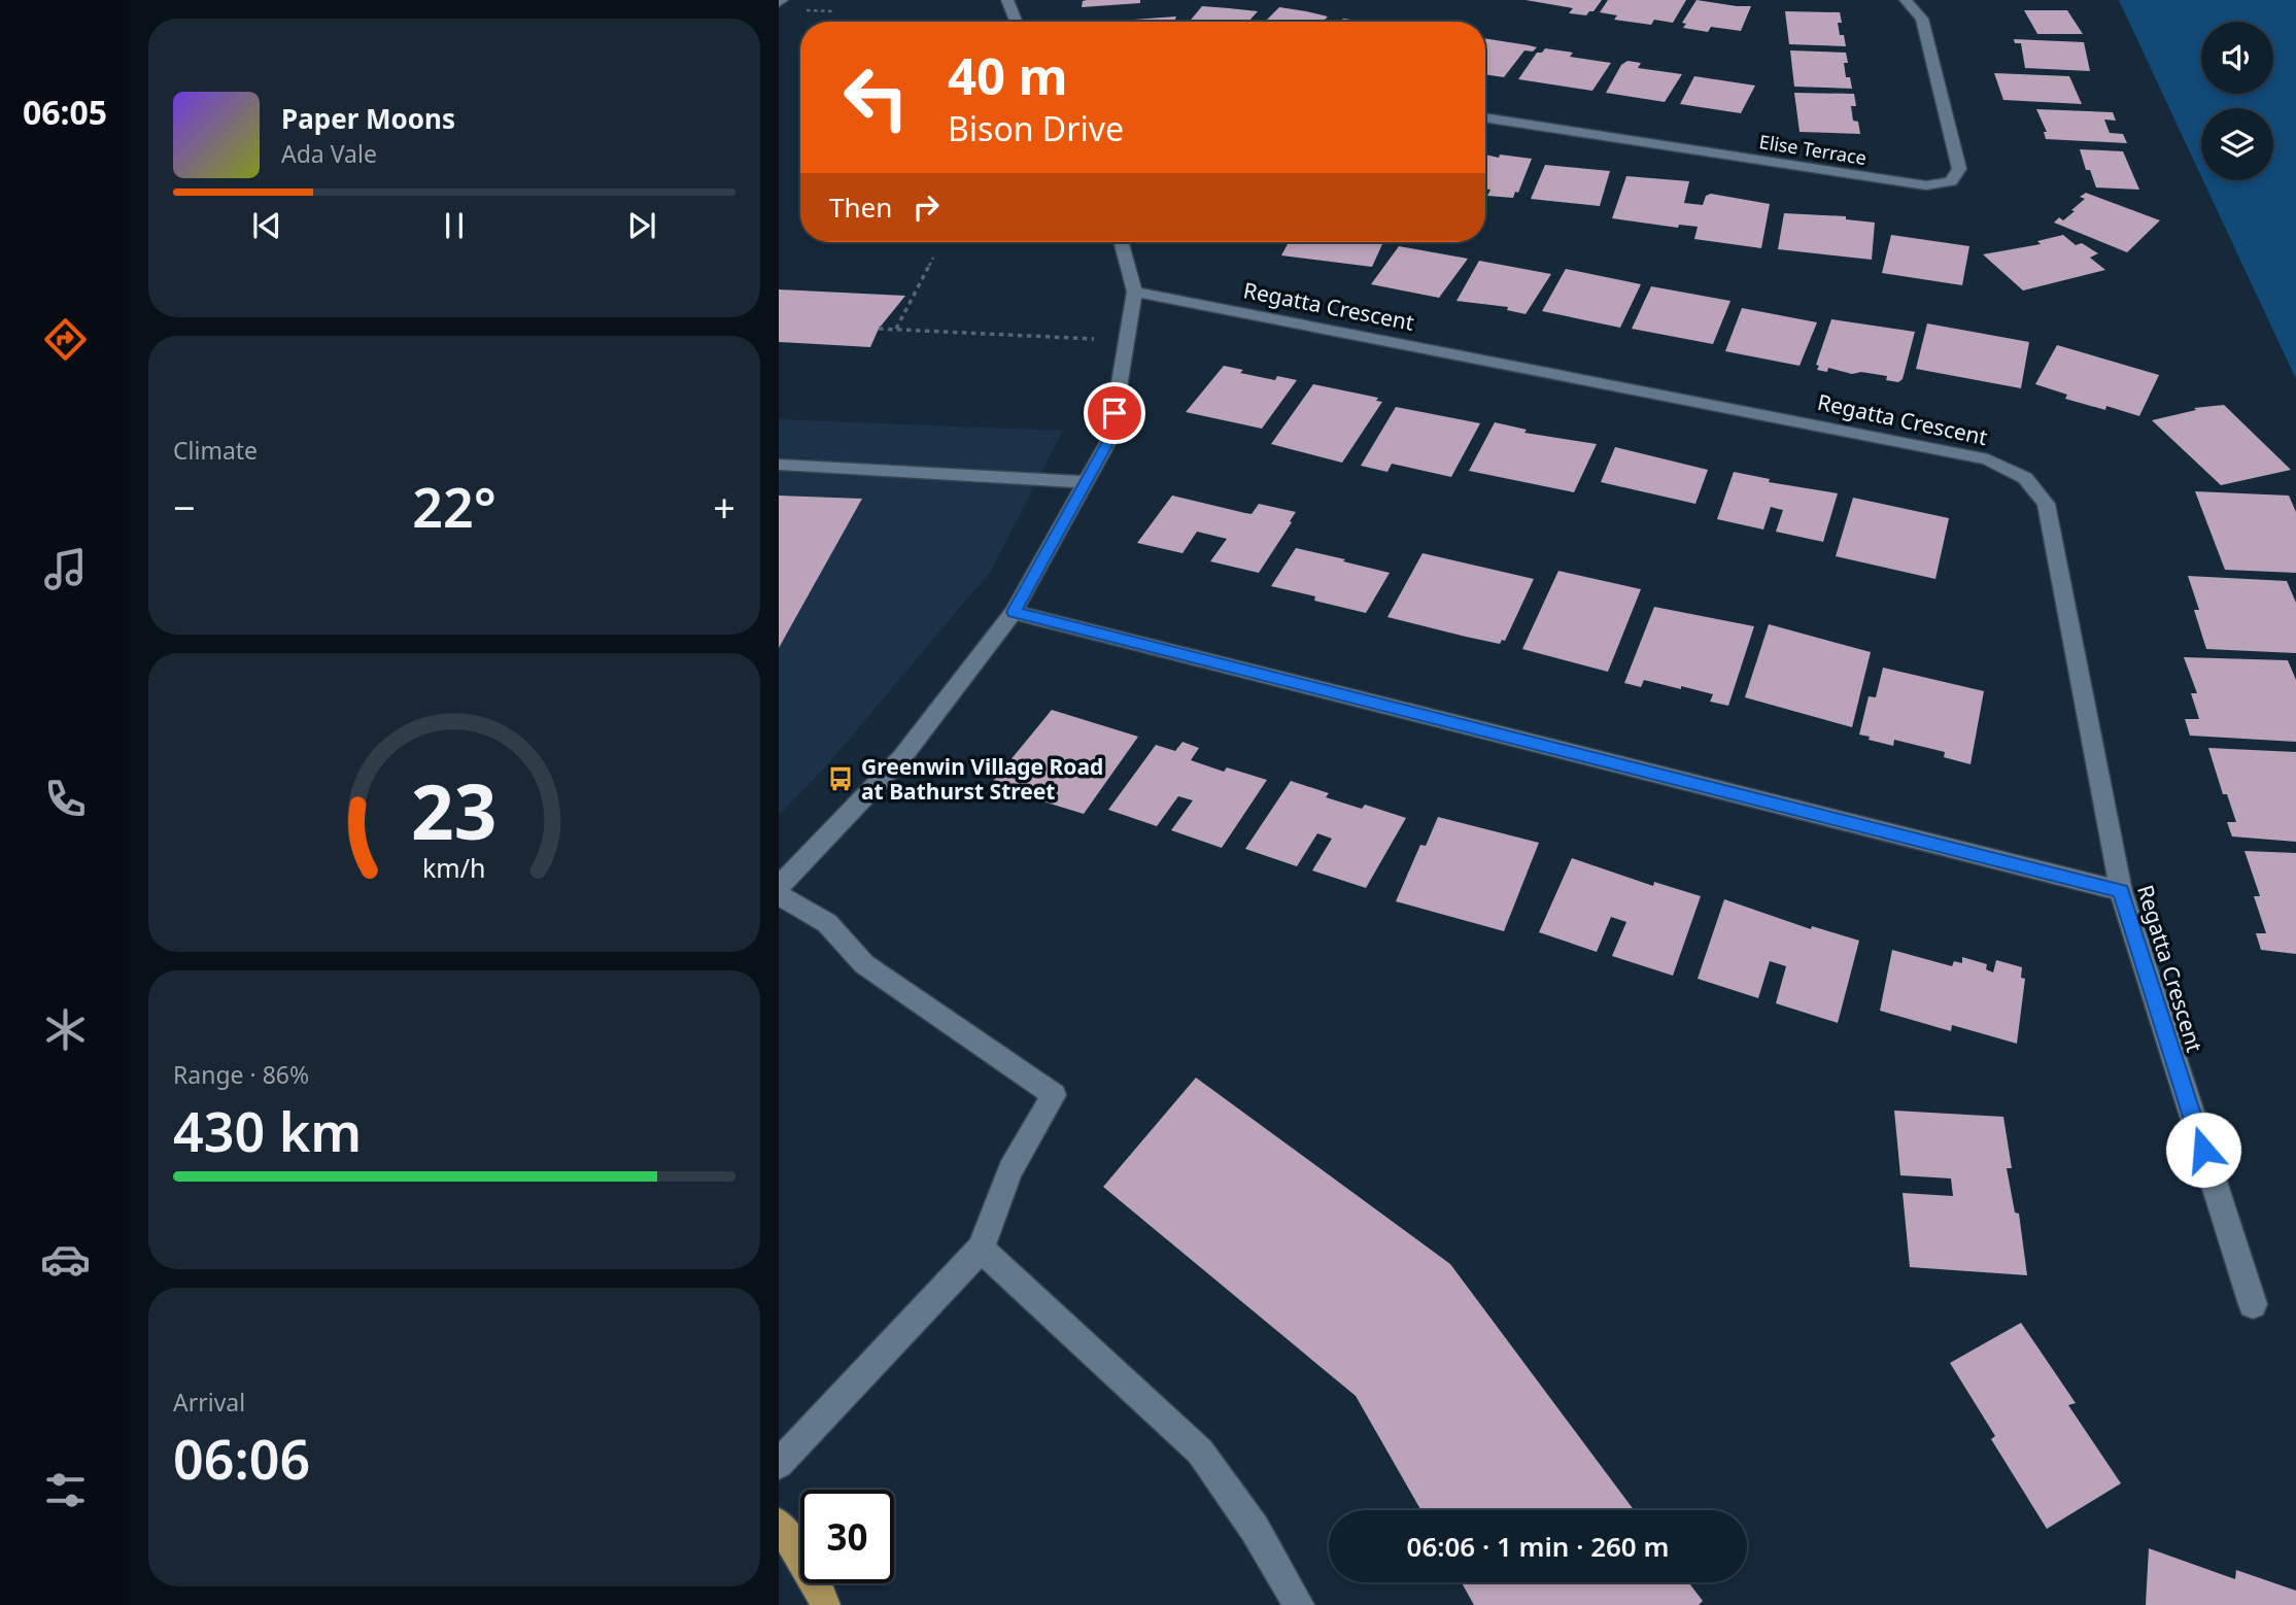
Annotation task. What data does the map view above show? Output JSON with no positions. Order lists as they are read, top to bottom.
{
  "streets": {
    "street": ["Elise Terrace", "Regatta Crescent"]
  },
  "places": {
    "bus stop": ["Greenwin Village Road at Bathurst Street"]
  },
  "page": {
    "tabs": "06:05",
    "turn": ["40 m", "Bison Drive"],
    "song": ["Paper Moons", "Ada Vale"],
    "then": "Then",
    "tile": [
      "Climate",
      ["Range · 86%", "430 km"],
      ["Arrival", "06:06"]
    ],
    "heat": ["−", "22°", "+"],
    "limit": "30",
    "trip": "06:06 · 1 min · 260 m",
    "gauge": ["23", "km/h"]
  }
}
